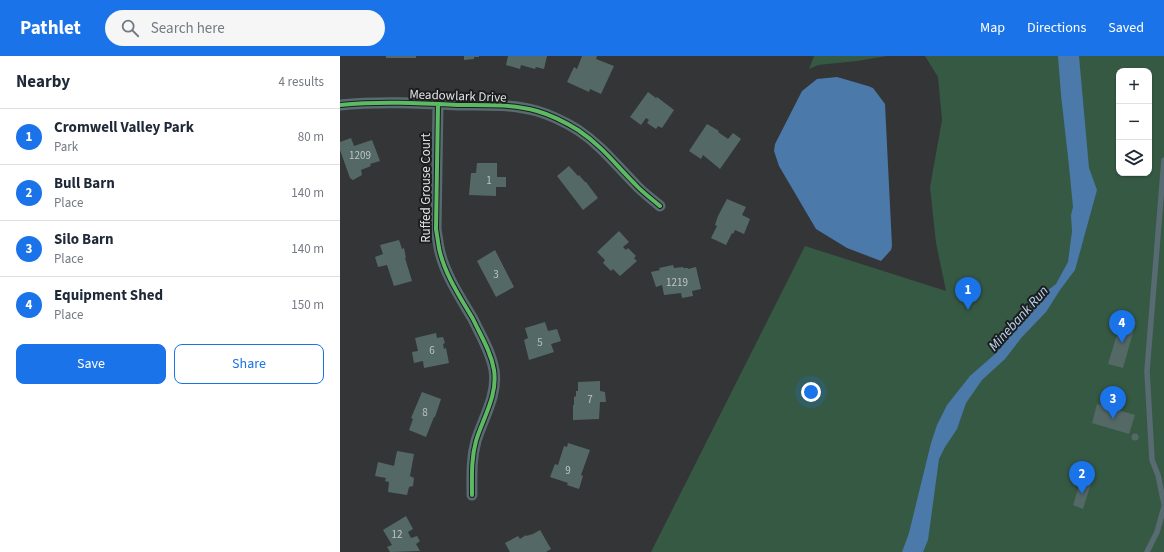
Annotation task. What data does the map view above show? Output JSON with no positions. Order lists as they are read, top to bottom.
{
  "streets": {
    "street": ["Meadowlark Drive", "Ruffed Grouse Court"]
  },
  "crossings": [
    ["Meadowlark Drive", "Ruffed Grouse Court"]
  ],
  "water": ["Minebank Run"],
  "house_numbers": [
    "1209",
    "1",
    "3",
    "1219",
    "5",
    "6",
    "7",
    "8",
    "9",
    "12"
  ],
  "page": {
    "header": "Pathlet",
    "search": "Search here",
    "nav": ["Map", "Directions", "Saved"],
    "heading": ["Nearby", "4 results"],
    "map_buttons": ["+", "−"],
    "list": [
      {
        "mark": "1",
        "name": "Cromwell Valley Park",
        "note": "Park",
        "value": "80 m"
      },
      {
        "mark": "2",
        "name": "Bull Barn",
        "note": "Place",
        "value": "140 m"
      },
      {
        "mark": "3",
        "name": "Silo Barn",
        "note": "Place",
        "value": "140 m"
      },
      {
        "mark": "4",
        "name": "Equipment Shed",
        "note": "Place",
        "value": "150 m"
      }
    ],
    "pins": [
      "1",
      "4",
      "3",
      "2"
    ],
    "buttons": ["Save", "Share"]
  }
}
